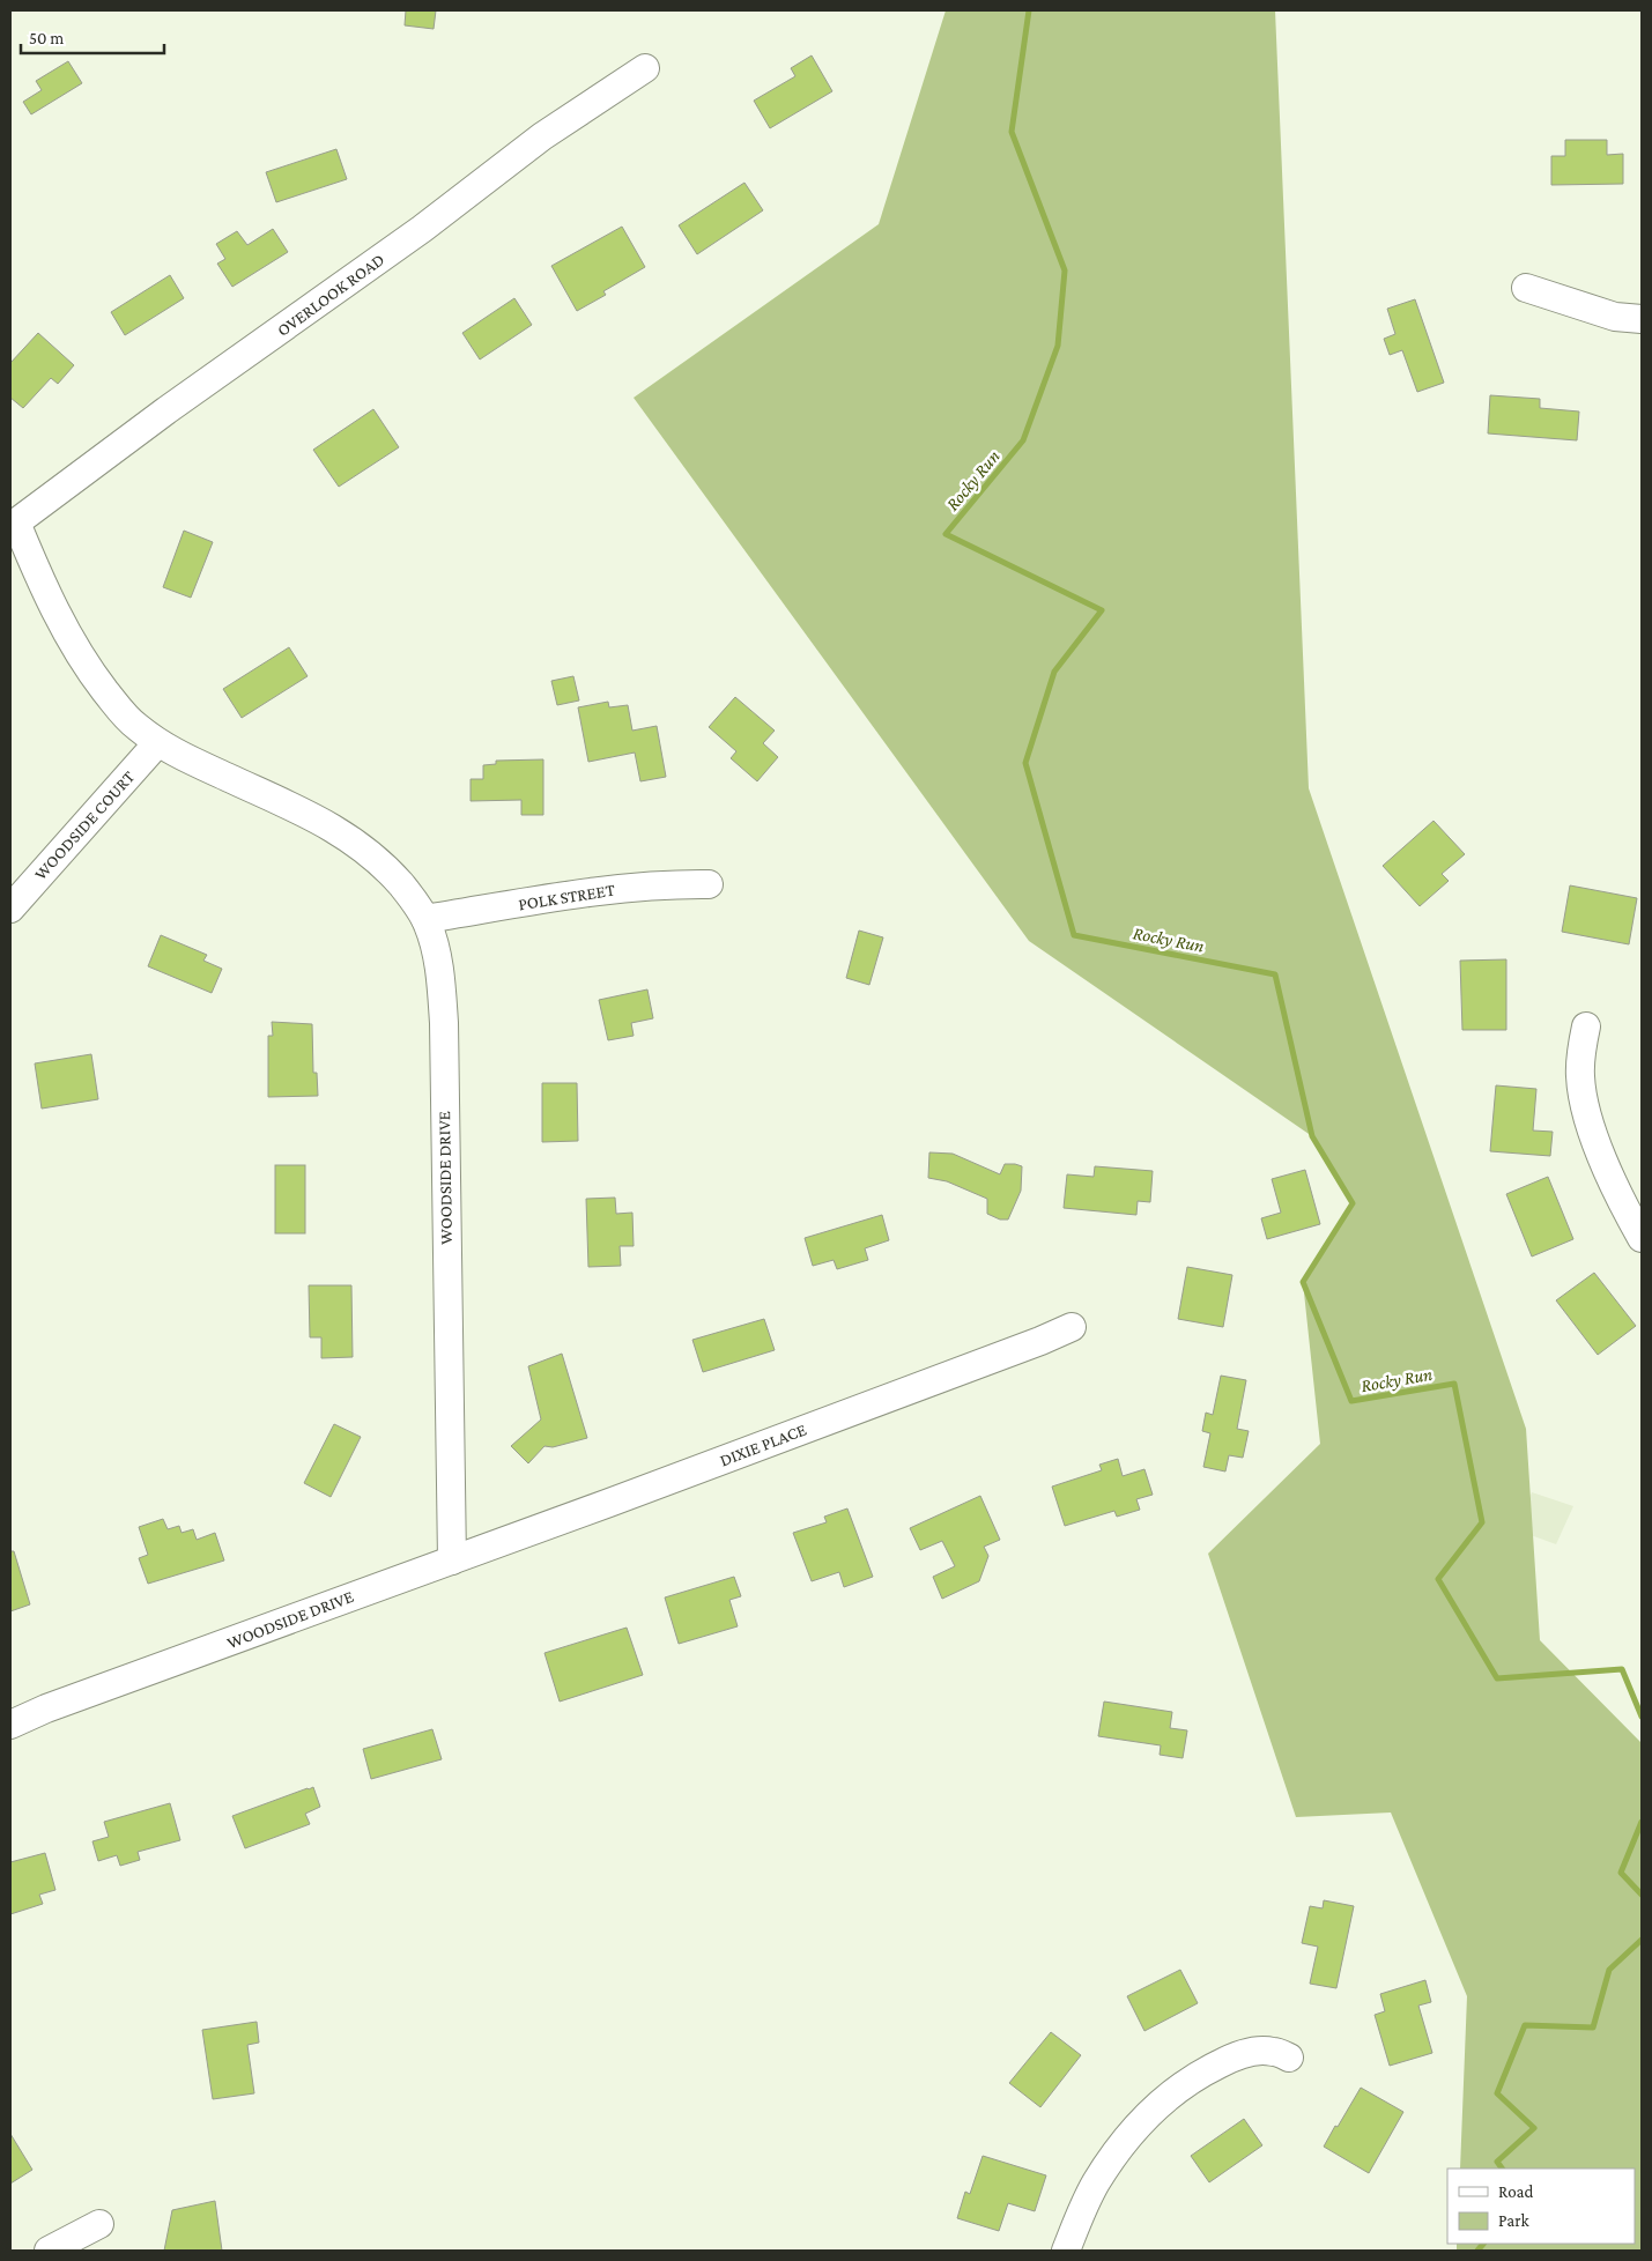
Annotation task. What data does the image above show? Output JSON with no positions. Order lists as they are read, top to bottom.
{
  "streets": {
    "street": [
      "OVERLOOK ROAD",
      "WOODSIDE COURT",
      "POLK STREET",
      "WOODSIDE DRIVE",
      "DIXIE PLACE"
    ]
  },
  "crossings": [
    ["OVERLOOK ROAD", "WOODSIDE DRIVE"],
    ["WOODSIDE COURT", "WOODSIDE DRIVE"],
    ["POLK STREET", "WOODSIDE DRIVE"],
    ["WOODSIDE DRIVE", "DIXIE PLACE"]
  ],
  "water": ["Rocky Run"],
  "legend": ["Road", "Park"],
  "scale_bar": "50 m"
}
